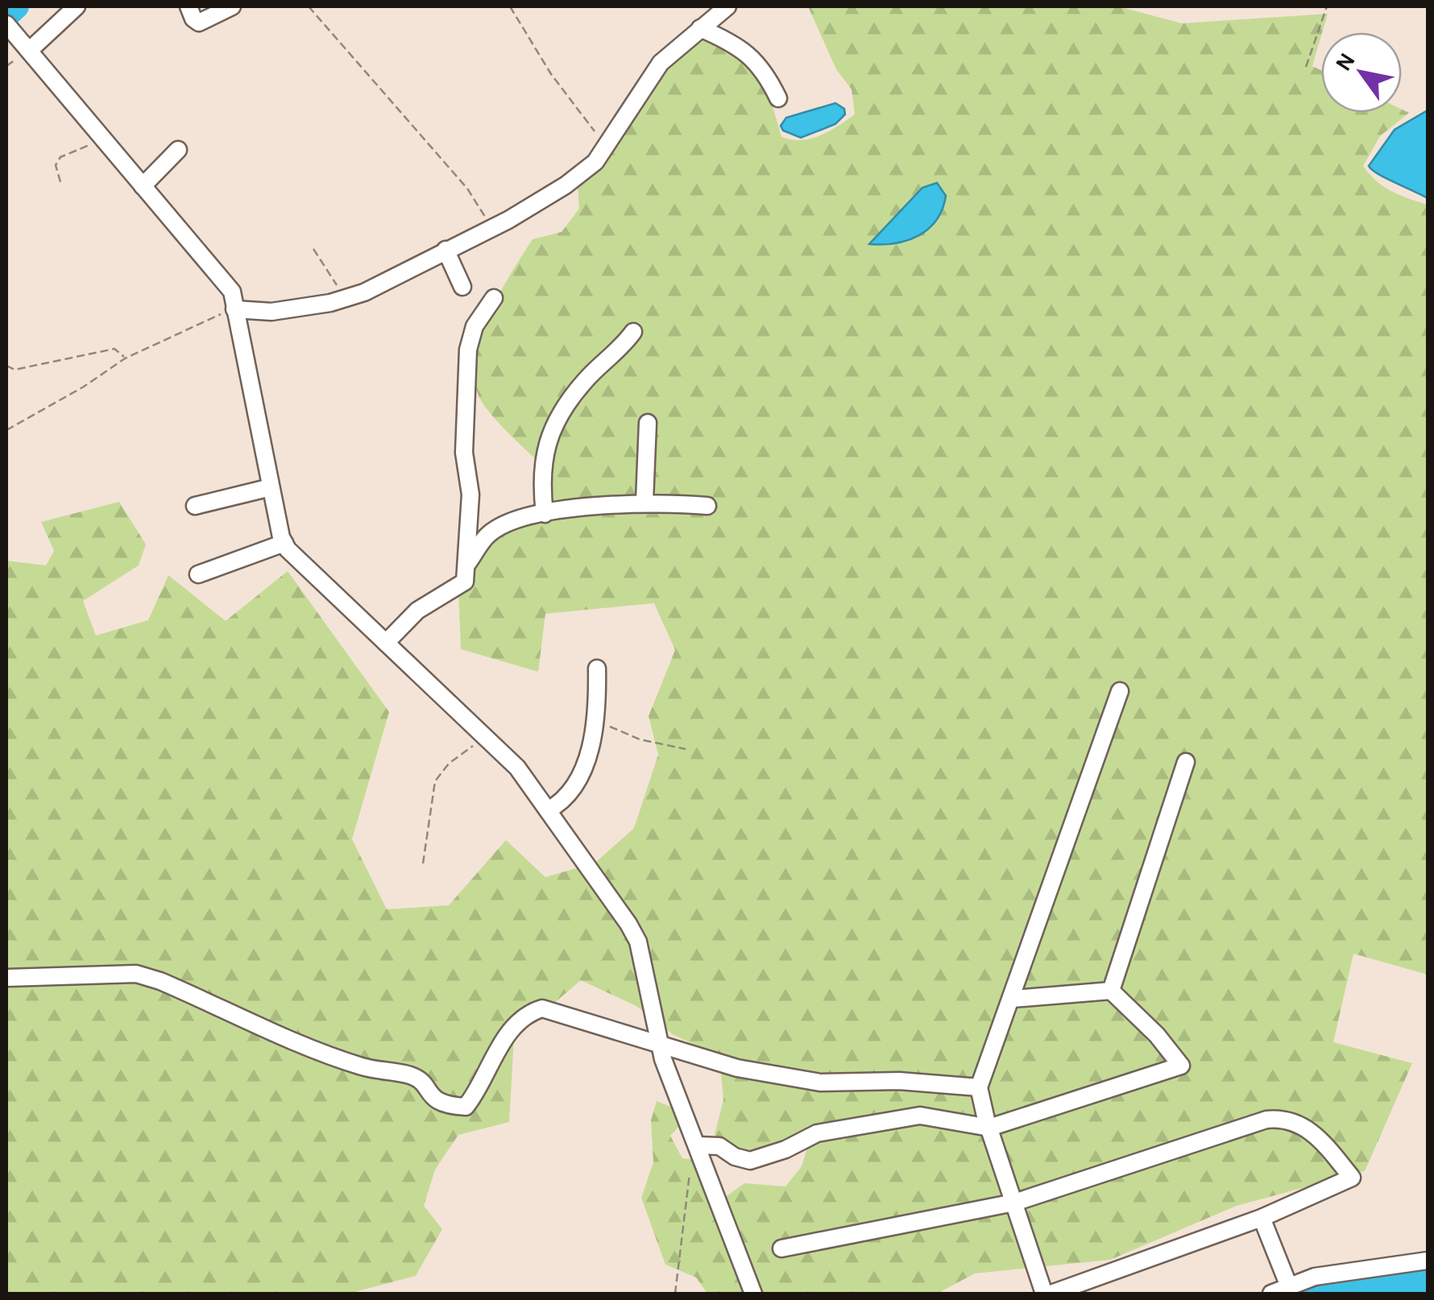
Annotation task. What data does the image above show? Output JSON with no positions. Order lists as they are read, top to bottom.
{
  "north": "top left"
}
